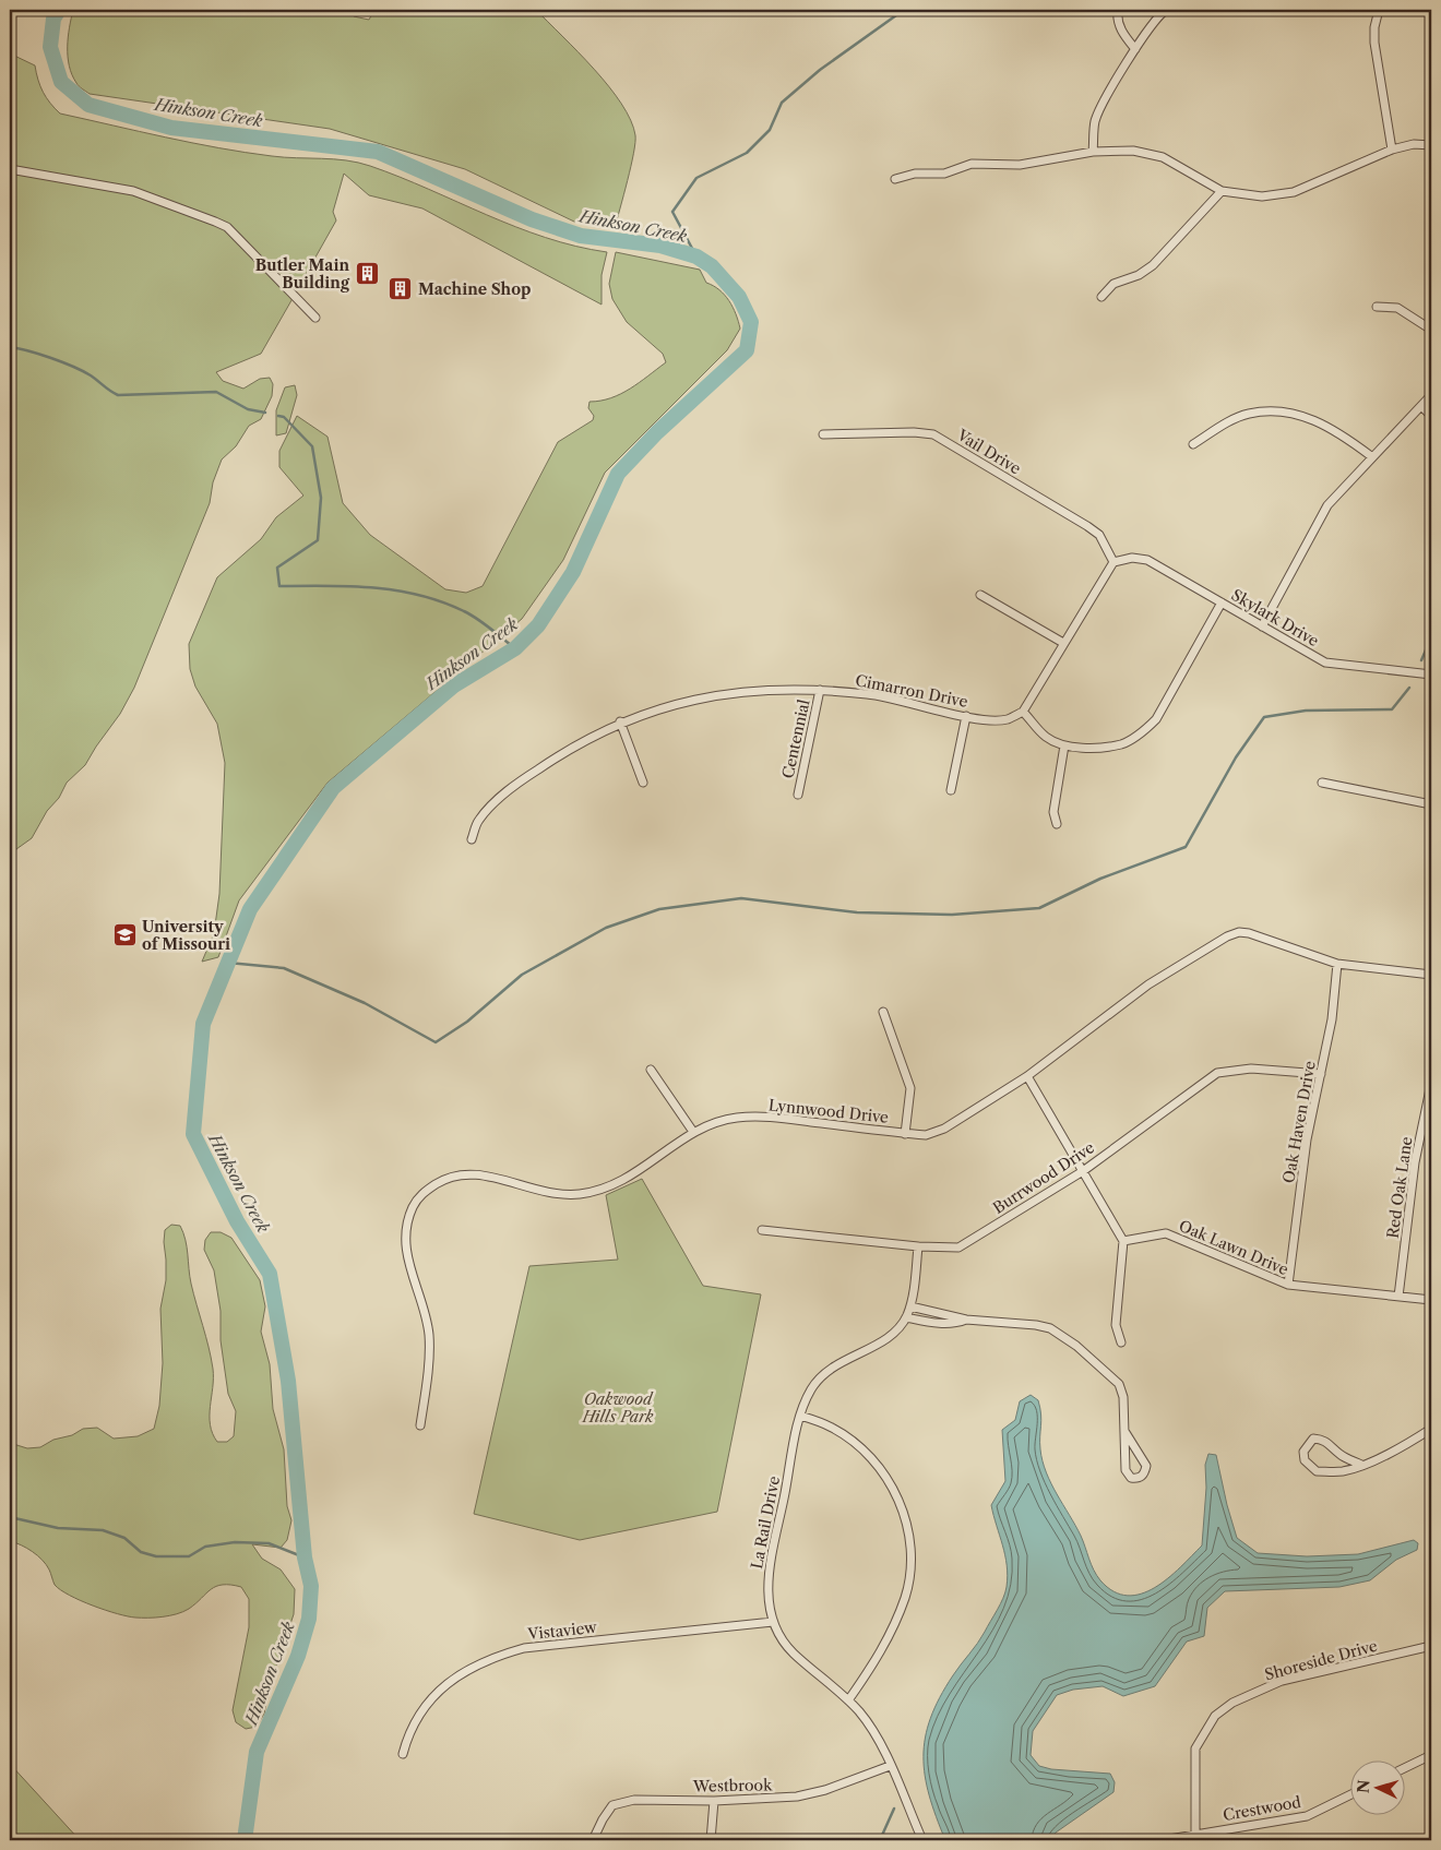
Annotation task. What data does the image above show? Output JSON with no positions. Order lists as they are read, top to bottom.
{
  "streets": {
    "street": [
      "Vail Drive",
      "Skylark Drive",
      "Cimarron Drive",
      "Centennial",
      "Lynnwood Drive",
      "Oak Haven Drive",
      "Burrwood Drive",
      "Red Oak Lane",
      "Oak Lawn Drive",
      "La Rail Drive",
      "Vistaview",
      "Shoreside Drive",
      "Westbrook",
      "Crestwood"
    ]
  },
  "crossings": [
    ["Vail Drive", "Skylark Drive"],
    ["Cimarron Drive", "Centennial"],
    ["Lynnwood Drive", "Oak Haven Drive"],
    ["Oak Haven Drive", "Burrwood Drive"],
    ["Oak Haven Drive", "Oak Lawn Drive"],
    ["Burrwood Drive", "La Rail Drive"],
    ["Red Oak Lane", "Oak Lawn Drive"],
    ["La Rail Drive", "Vistaview"],
    ["La Rail Drive", "Westbrook"],
    ["Shoreside Drive", "Crestwood"]
  ],
  "water": ["Hinkson Creek"],
  "parks": ["Oakwood Hills Park"],
  "places": {
    "building": ["Butler Main Building", "Machine Shop"],
    "school or university": ["University of Missouri"]
  },
  "north": "left"
}
